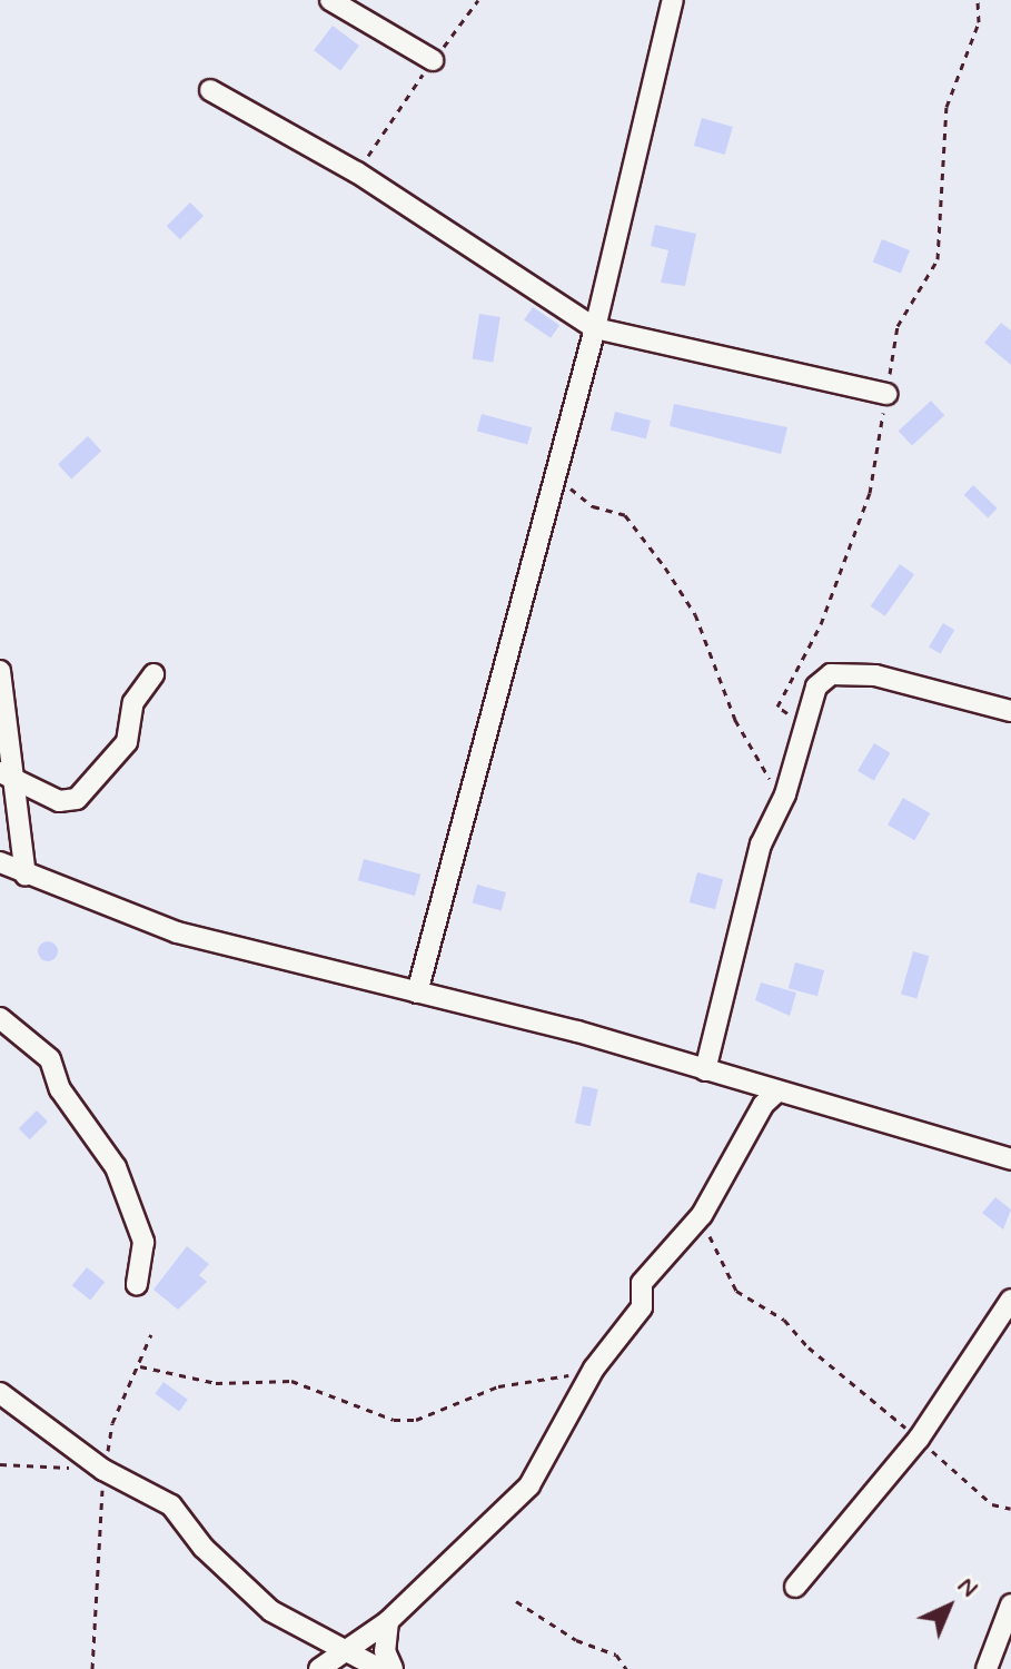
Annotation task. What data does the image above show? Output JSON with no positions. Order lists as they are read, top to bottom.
{
  "north": "top right"
}
